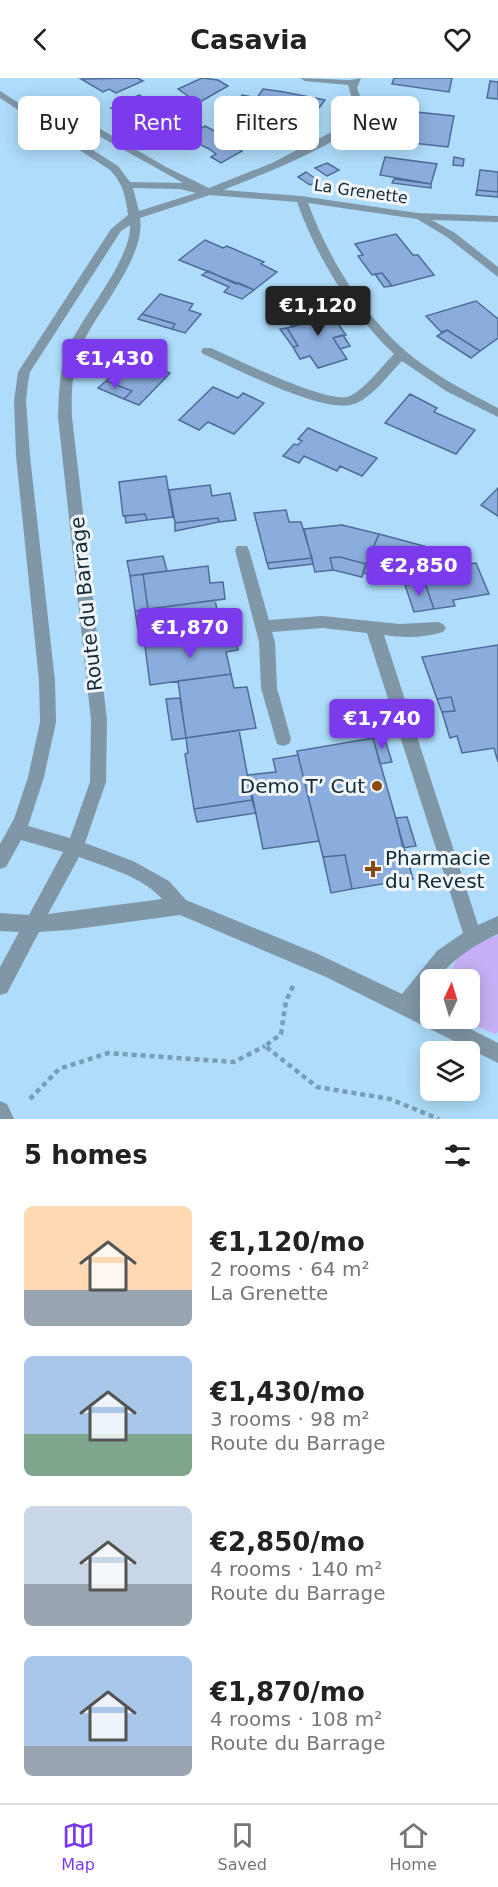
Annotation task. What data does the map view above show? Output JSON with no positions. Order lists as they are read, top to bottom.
{
  "streets": {
    "street": ["La Grenette", "Route du Barrage"]
  },
  "crossings": [
    ["La Grenette", "Route du Barrage"]
  ],
  "places": {
    "other": ["Demo T’ Cut"],
    "health": ["Pharmacie du Revest"]
  },
  "north": "top",
  "page": {
    "header": "Casavia",
    "chip": [
      "Buy",
      "Rent",
      "Filters",
      "New"
    ],
    "price": [
      "€1,120",
      "€1,430",
      "€2,850",
      "€1,870",
      "€1,740"
    ],
    "heading": "5 homes",
    "list": [
      {
        "name": "€1,120/mo",
        "note": "2 rooms · 64 m² · La Grenette"
      },
      {
        "name": "€1,430/mo",
        "note": "3 rooms · 98 m² · Route du Barrage"
      },
      {
        "name": "€2,850/mo",
        "note": "4 rooms · 140 m² · Route du Barrage"
      },
      {
        "name": "€1,870/mo",
        "note": "4 rooms · 108 m² · Route du Barrage"
      }
    ],
    "tabs": ["Map", "Saved", "Home"]
  }
}
